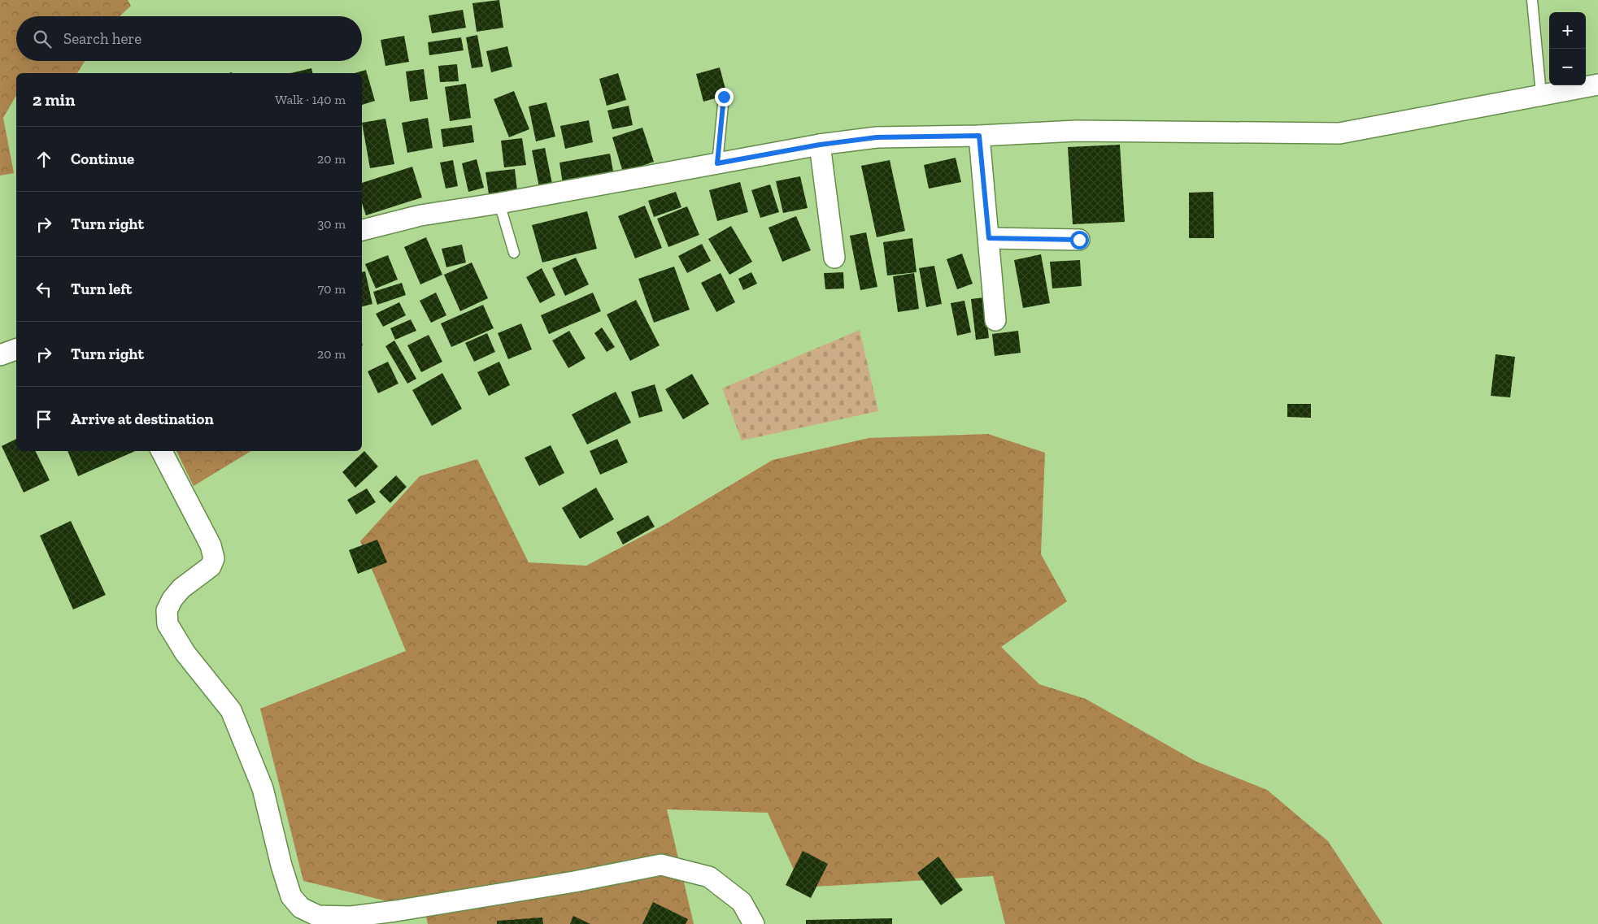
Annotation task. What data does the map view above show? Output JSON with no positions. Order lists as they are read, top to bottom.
{
  "page": {
    "map_buttons": ["+", "−"],
    "search": "Search here",
    "heading": ["2 min", "Walk · 140 m"],
    "list": [
      ["Continue", "20 m"],
      ["Turn right", "30 m"],
      ["Turn left", "70 m"],
      ["Turn right", "20 m"],
      "Arrive at destination"
    ]
  }
}
